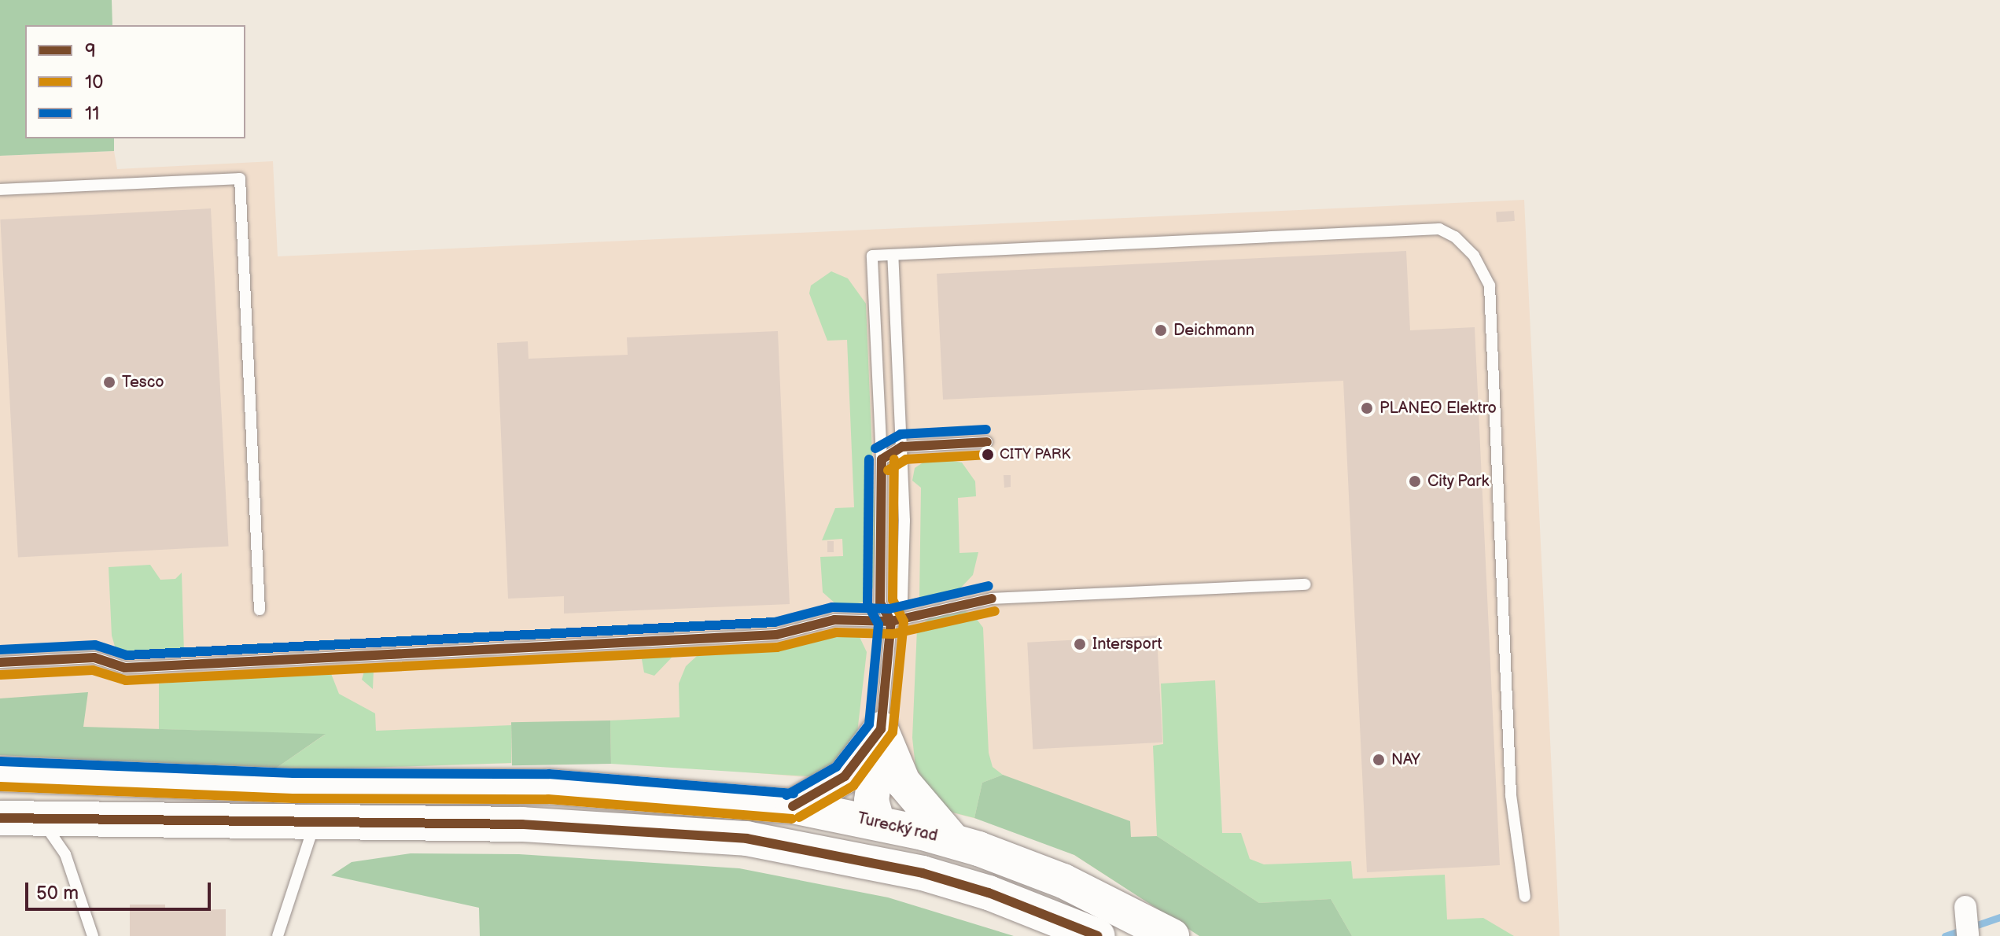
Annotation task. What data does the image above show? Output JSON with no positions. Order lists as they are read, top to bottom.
{
  "streets": {
    "main road": ["Turecký rad"]
  },
  "places": [
    "Deichmann",
    "Tesco",
    "PLANEO Elektro",
    "CITY PARK",
    "City Park",
    "Intersport",
    "NAY"
  ],
  "lines": ["transit line 11", "transit line 9", "transit line 10"],
  "legend": ["9", "10", "11"],
  "scale_bar": "50 m"
}
